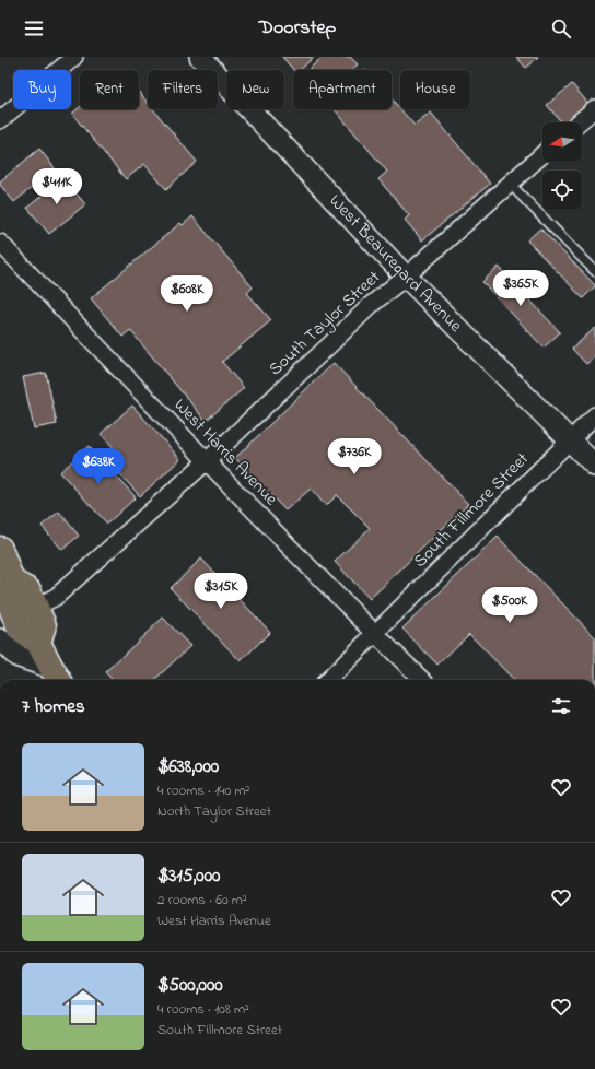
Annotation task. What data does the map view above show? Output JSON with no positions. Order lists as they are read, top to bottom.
{
  "streets": {
    "street": [
      "West Beauregard Avenue",
      "South Taylor Street",
      "West Harris Avenue",
      "South Fillmore Street"
    ]
  },
  "crossings": [
    ["West Beauregard Avenue", "South Taylor Street"],
    ["West Beauregard Avenue", "South Fillmore Street"],
    ["South Taylor Street", "West Harris Avenue"],
    ["West Harris Avenue", "South Fillmore Street"]
  ],
  "north": "left",
  "page": {
    "header": "Doorstep",
    "chip": [
      "Buy",
      "Rent",
      "Filters",
      "New",
      "Apartment",
      "House"
    ],
    "price": [
      "$411K",
      "$365K",
      "$608K",
      "$736K",
      "$638K",
      "$315K",
      "$500K"
    ],
    "heading": "7 homes",
    "list": [
      {
        "name": "$638,000",
        "note": "4 rooms · 140 m² · North Taylor Street"
      },
      {
        "name": "$315,000",
        "note": "2 rooms · 60 m² · West Harris Avenue"
      },
      {
        "name": "$500,000",
        "note": "4 rooms · 108 m² · South Fillmore Street"
      }
    ]
  }
}
